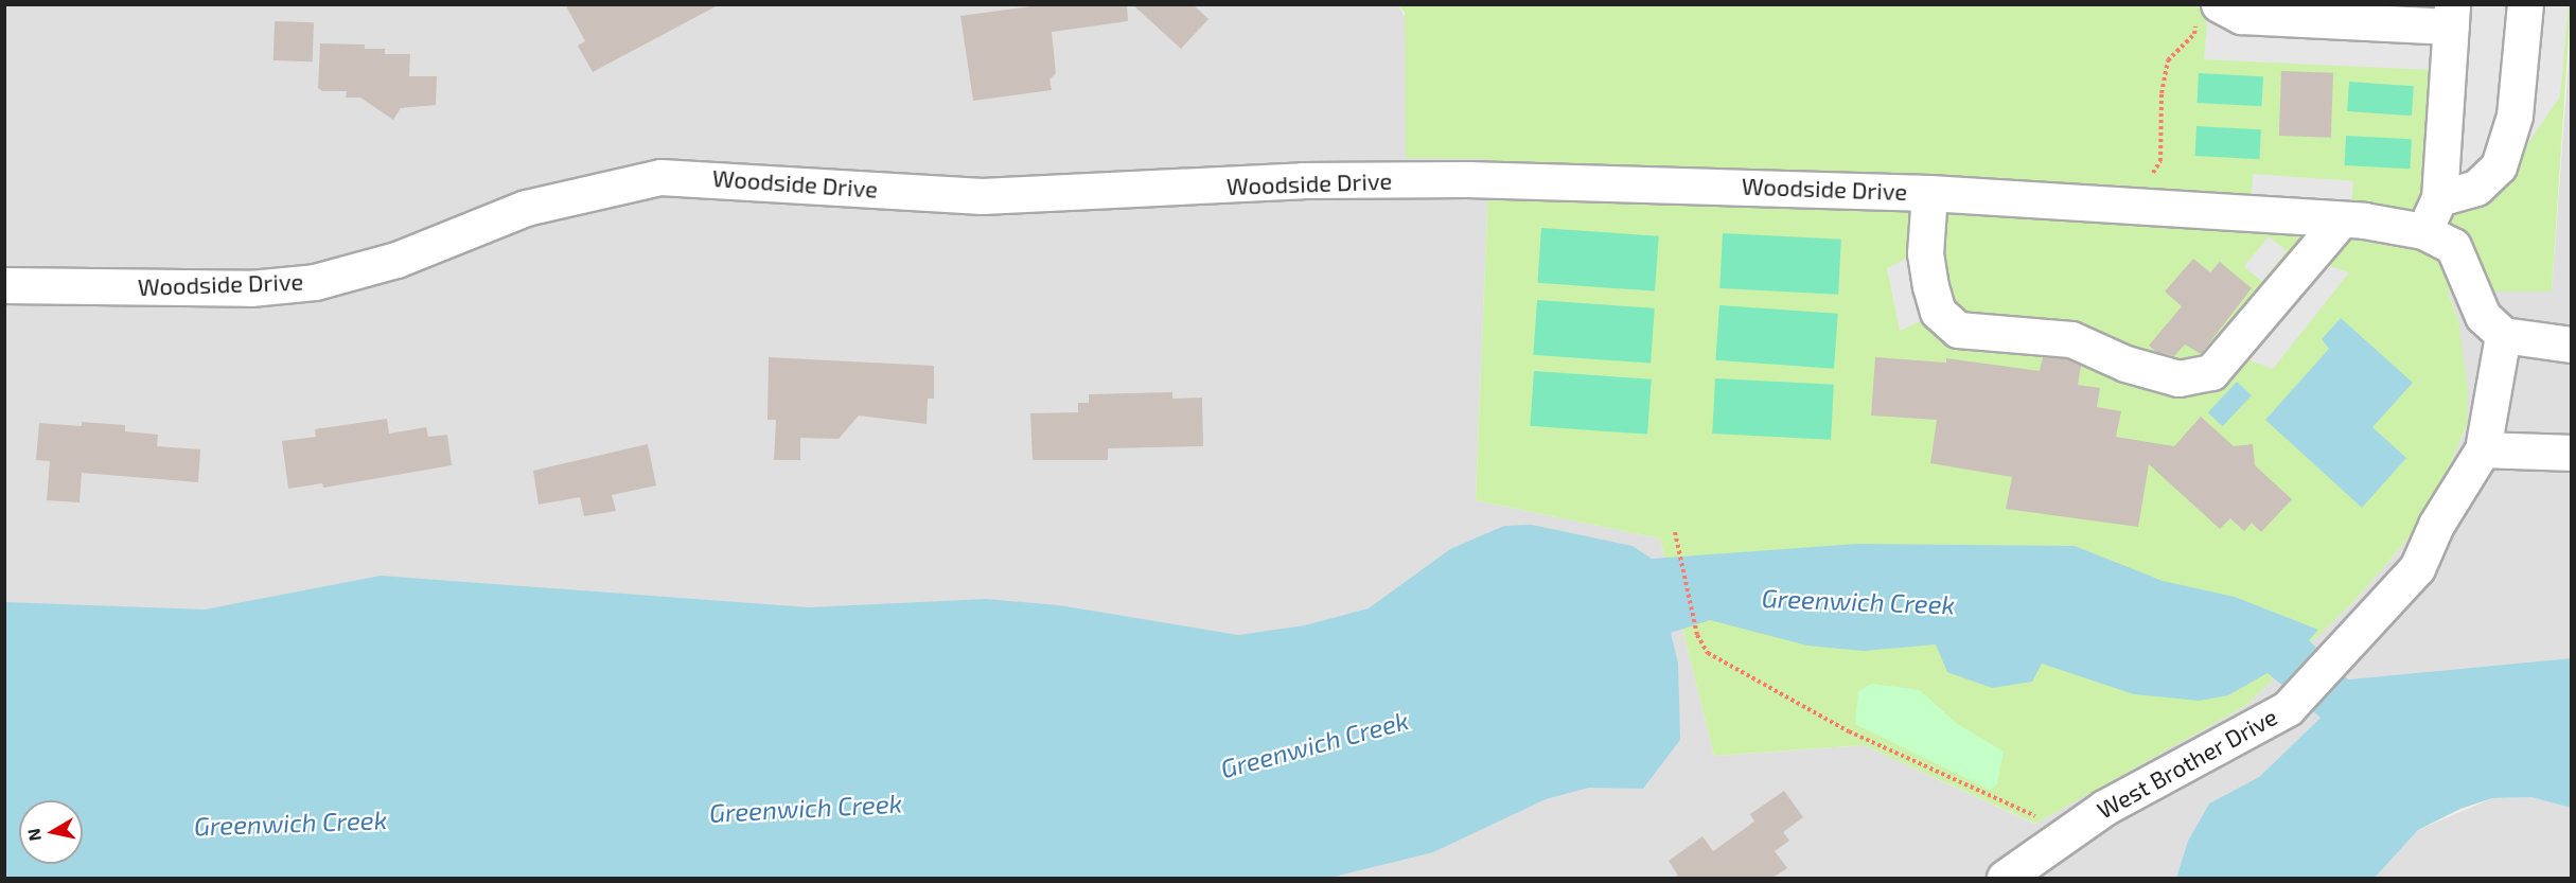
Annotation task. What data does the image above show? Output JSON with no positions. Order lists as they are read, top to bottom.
{
  "streets": {
    "street": ["Woodside Drive", "West Brother Drive"]
  },
  "crossings": [
    ["Woodside Drive", "West Brother Drive"]
  ],
  "water": ["Greenwich Creek"],
  "north": "left"
}
